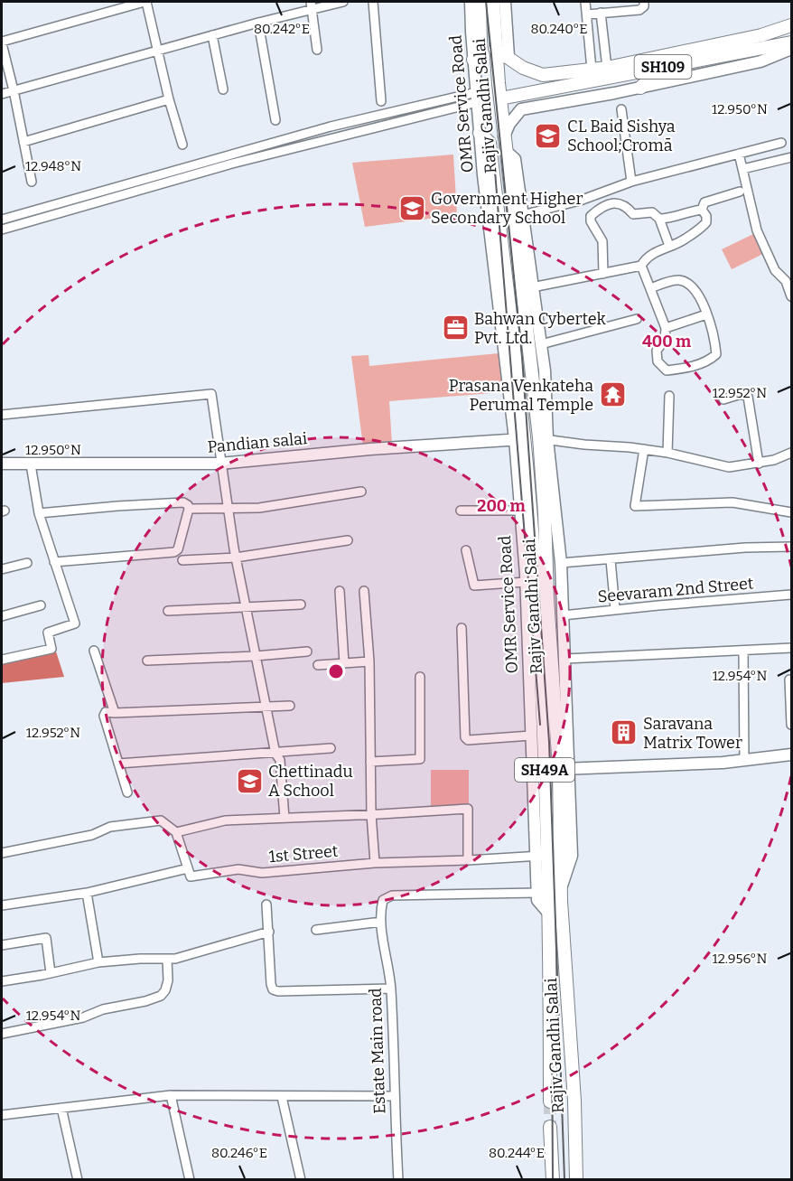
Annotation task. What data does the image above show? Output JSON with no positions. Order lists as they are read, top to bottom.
{
  "streets": {
    "main road": ["SH109", "Rajiv Gandhi Salai", "SH49A"],
    "street": [
      "OMR Service Road",
      "Pandian salai",
      "Seevaram 2nd Street",
      "1st Street",
      "Estate Main road"
    ]
  },
  "crossings": [
    ["SH109", "Rajiv Gandhi Salai"],
    ["OMR Service Road", "Rajiv Gandhi Salai"],
    ["OMR Service Road", "Pandian salai"],
    ["OMR Service Road", "1st Street"],
    ["Rajiv Gandhi Salai", "Pandian salai"],
    ["Rajiv Gandhi Salai", "1st Street"]
  ],
  "places": {
    "school or university": ["CL Baid Sishya School;Cromā", "Government Higher Secondary School", "Chettinadu A School"],
    "office": ["Bahwan Cybertek Pvt. Ltd."],
    "temple": ["Prasana Venkateha Perumal Temple"],
    "building": ["Saravana Matrix Tower"]
  },
  "coordinates": [
    "80.242°E",
    "80.240°E",
    "12.950°N",
    "12.948°N",
    "12.952°N",
    "12.954°N",
    "12.956°N",
    "80.246°E",
    "80.244°E"
  ],
  "rings": ["400 m", "200 m"]
}
